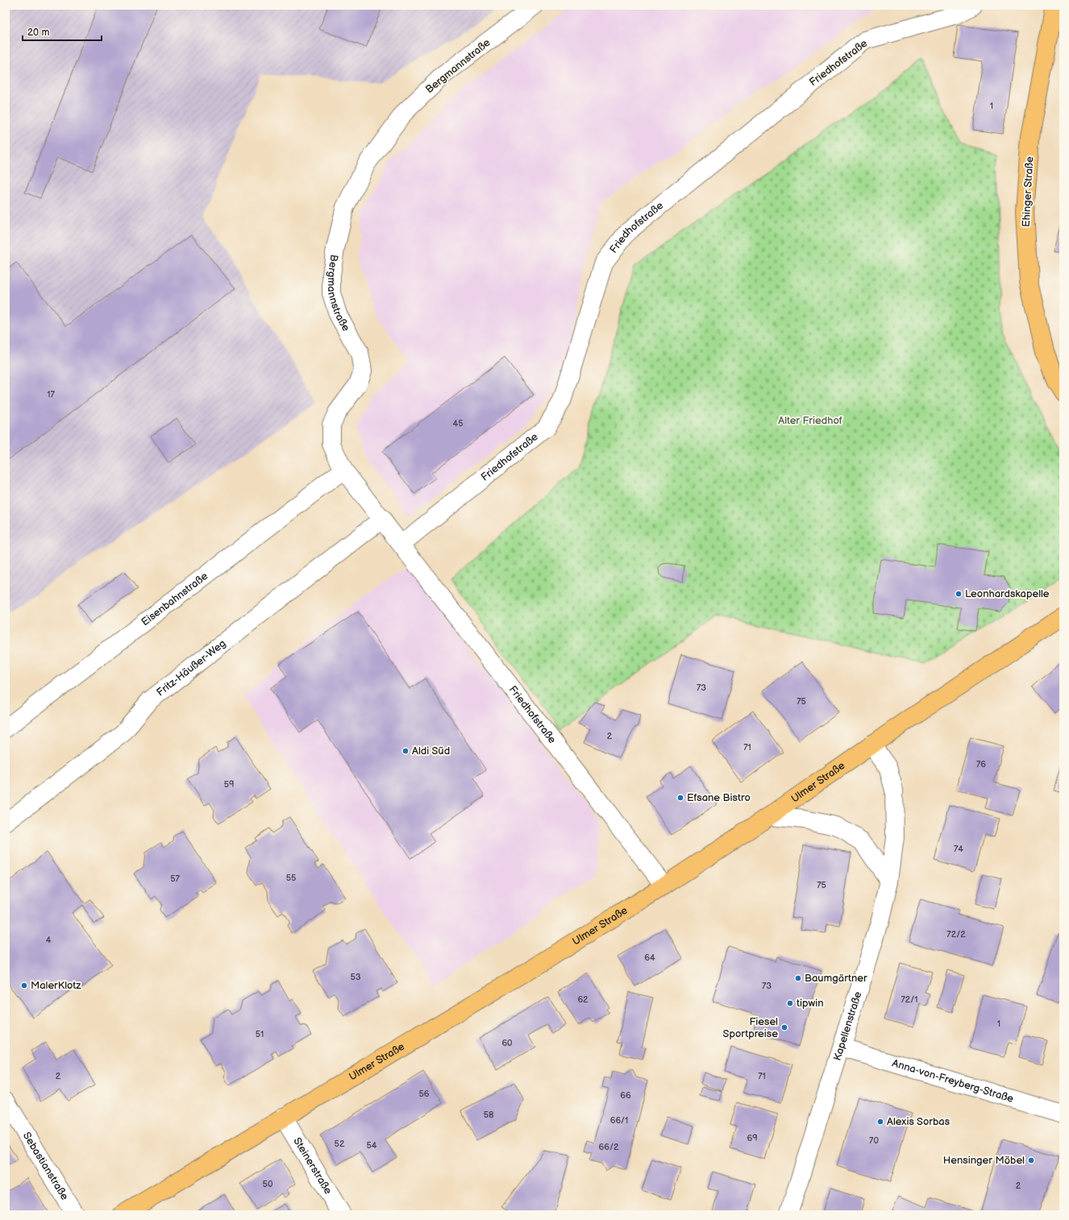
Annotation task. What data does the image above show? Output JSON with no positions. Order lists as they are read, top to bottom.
{
  "streets": {
    "main road": ["Ehinger Straße", "Ulmer Straße"],
    "street": [
      "Friedhofstraße",
      "Bergmannstraße",
      "Eisenbahnstraße",
      "Fritz-Häußer-Weg",
      "Kapellenstraße",
      "Anna-von-Freyberg-Straße",
      "Sebastianstraße",
      "Steinerstraße"
    ]
  },
  "crossings": [
    ["Friedhofstraße", "Bergmannstraße"],
    ["Friedhofstraße", "Eisenbahnstraße"],
    ["Friedhofstraße", "Fritz-Häußer-Weg"],
    ["Friedhofstraße", "Ulmer Straße"],
    ["Ulmer Straße", "Kapellenstraße"],
    ["Ulmer Straße", "Steinerstraße"],
    ["Kapellenstraße", "Anna-von-Freyberg-Straße"]
  ],
  "parks": ["Alter Friedhof"],
  "places": [
    "Leonhardskapelle",
    "Aldi Süd",
    "Efsane Bistro",
    "Baumgärtner",
    "MalerKlotz",
    "tipwin",
    "Fiesel Sportpreise",
    "Alexis Sorbas",
    "Hensinger Möbel"
  ],
  "house_numbers": [
    "1",
    "17",
    "45",
    "73",
    "75",
    "2",
    "71",
    "76",
    "59",
    "74",
    "55",
    "57",
    "75",
    "72/2",
    "4",
    "64",
    "53",
    "73",
    "62",
    "72/1",
    "1",
    "51",
    "60",
    "2",
    "71",
    "56",
    "66",
    "58",
    "66/1",
    "69",
    "70",
    "52",
    "54",
    "66/2",
    "50",
    "2"
  ],
  "scale_bar": "20 m"
}
